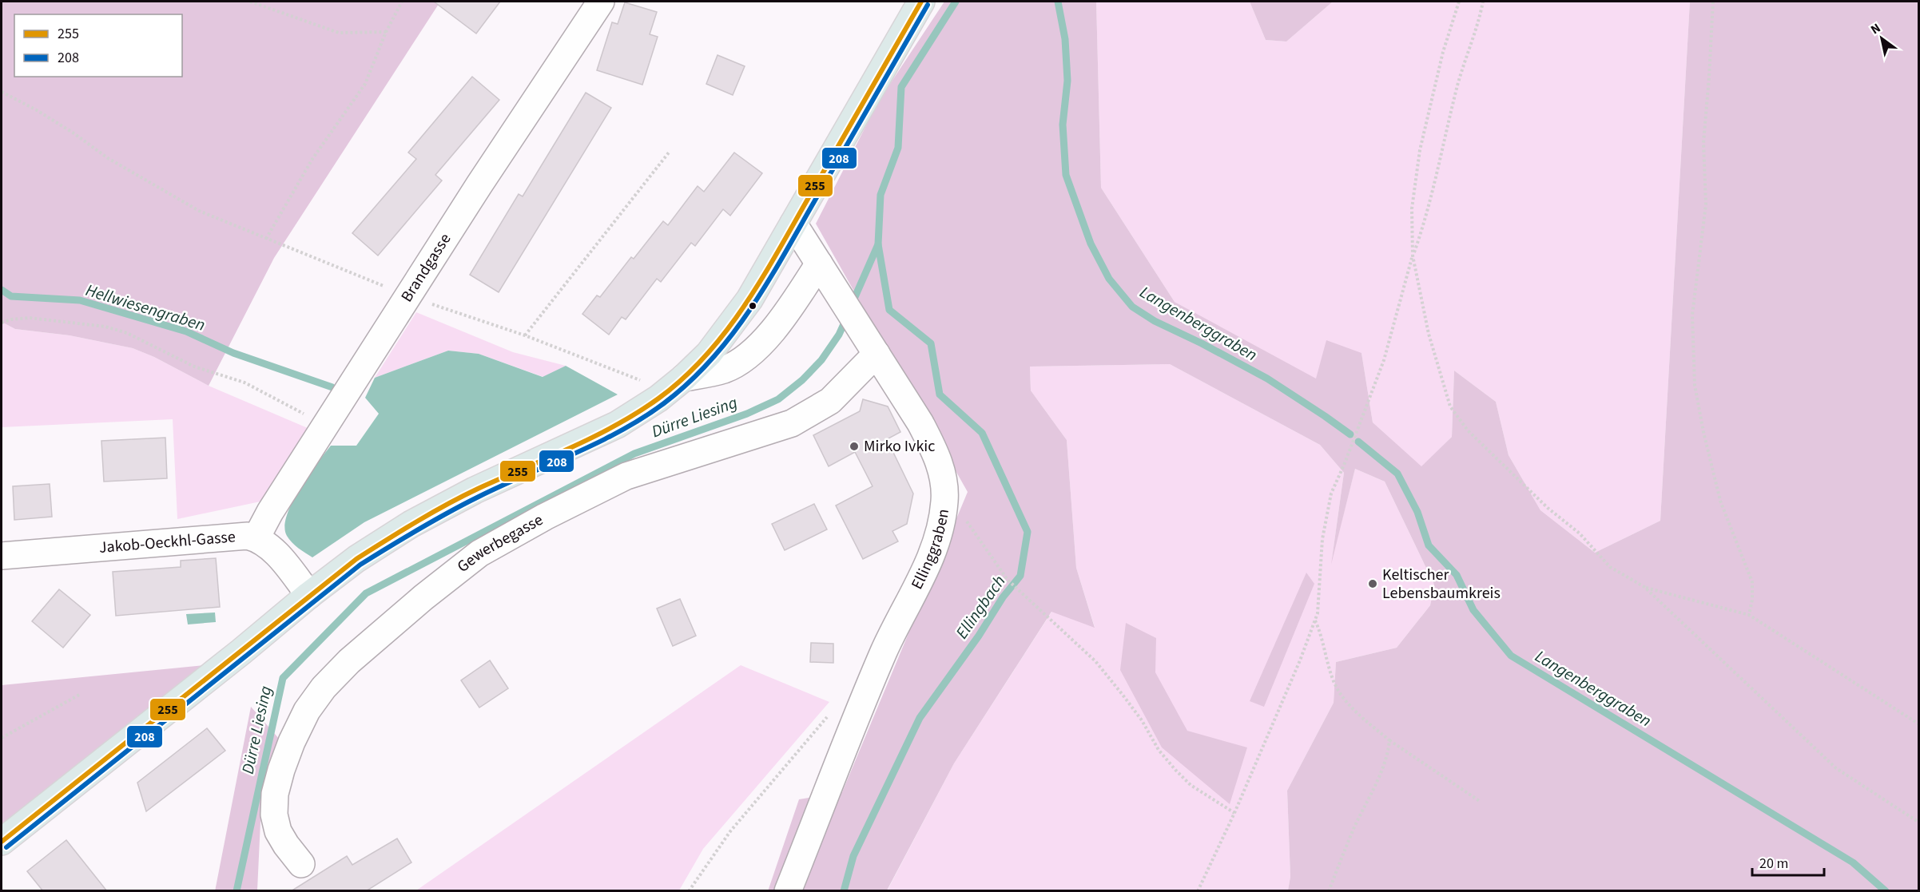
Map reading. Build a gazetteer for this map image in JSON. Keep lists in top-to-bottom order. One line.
{"streets":{"street":["Brandgasse","Jakob-Oeckhl-Gasse","Gewerbegasse","Ellinggraben"]},"crossings":[["Brandgasse","Jakob-Oeckhl-Gasse"],["Gewerbegasse","Ellinggraben"]],"water":["Hellwiesengraben","Langenberggraben","Dürre Liesing","Ellingbach"],"places":["Mirko Ivkic","Keltischer Lebensbaumkreis"],"lines":["transit line 255","transit line 208"],"legend":["255","208"],"scale_bar":"20 m","north":"top left"}
